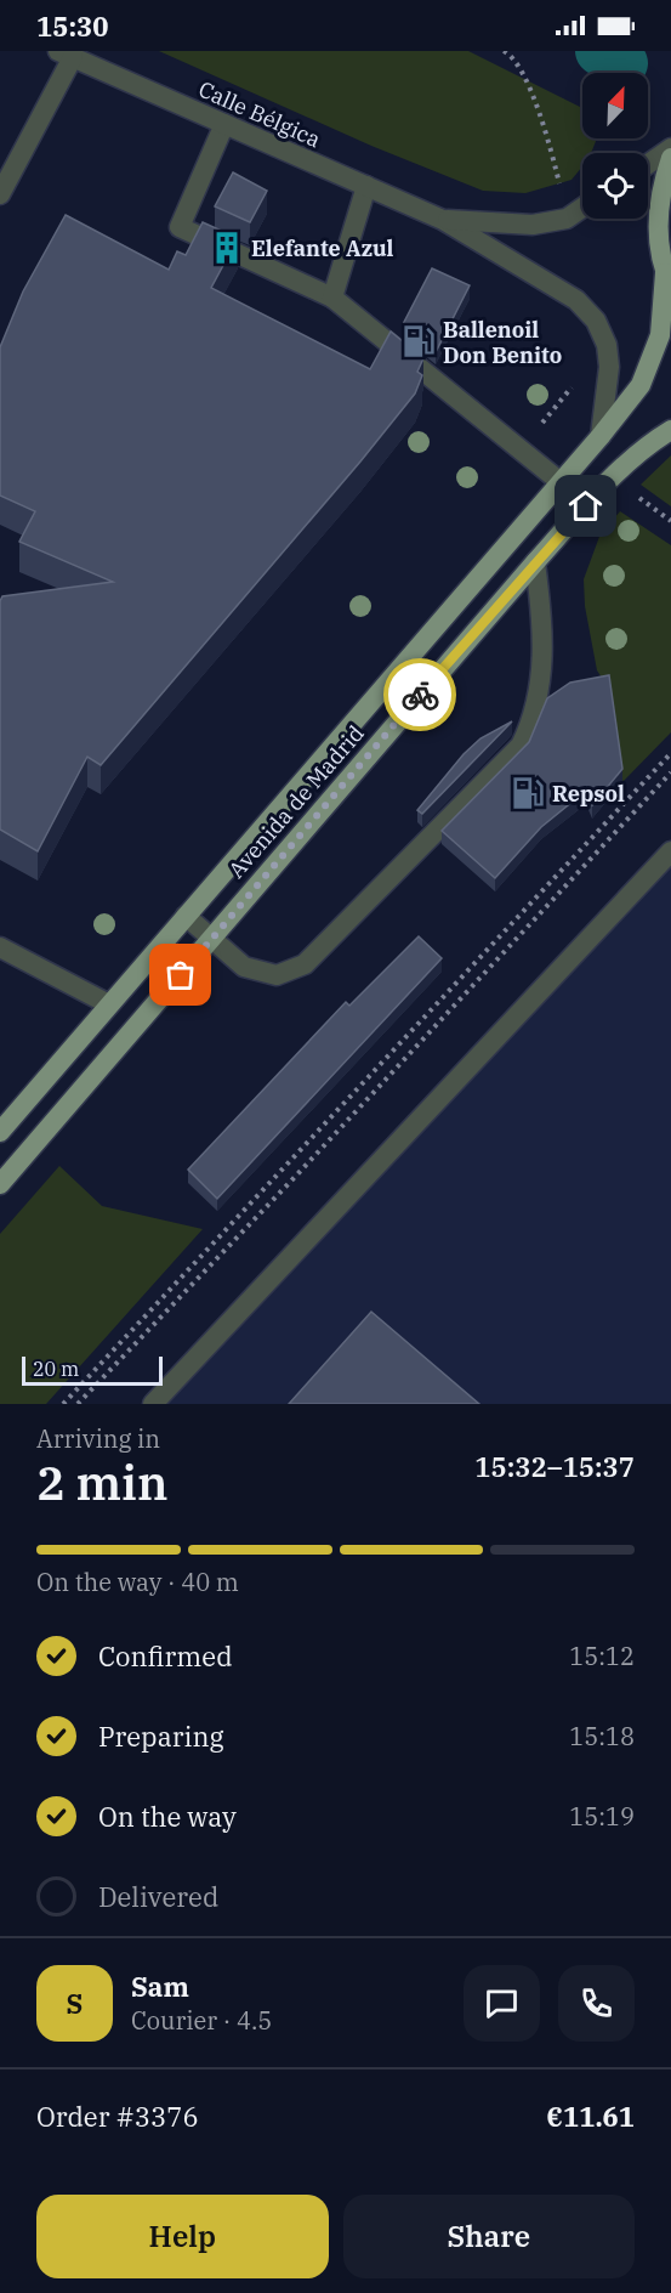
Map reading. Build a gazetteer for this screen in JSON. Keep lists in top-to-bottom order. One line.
{"streets":{"main road":["Avenida de Madrid"],"street":["Calle Bélgica"]},"places":{"building":["Elefante Azul"],"fuel station":["Ballenoil Don Benito","Repsol"]},"scale_bar":"20 m","north":"top right","page":{"status":"15:30","scale":"20 m","heading":["2 min","Arriving in","15:32–15:37"],"panel":["Sam","Courier · 4.5","Order #3376","€11.61"],"bar":"On the way · 40 m","list":[["Confirmed","15:12"],["Preparing","15:18"],["On the way","15:19"],"Delivered"],"round":"S","buttons":["Help","Share"]}}
